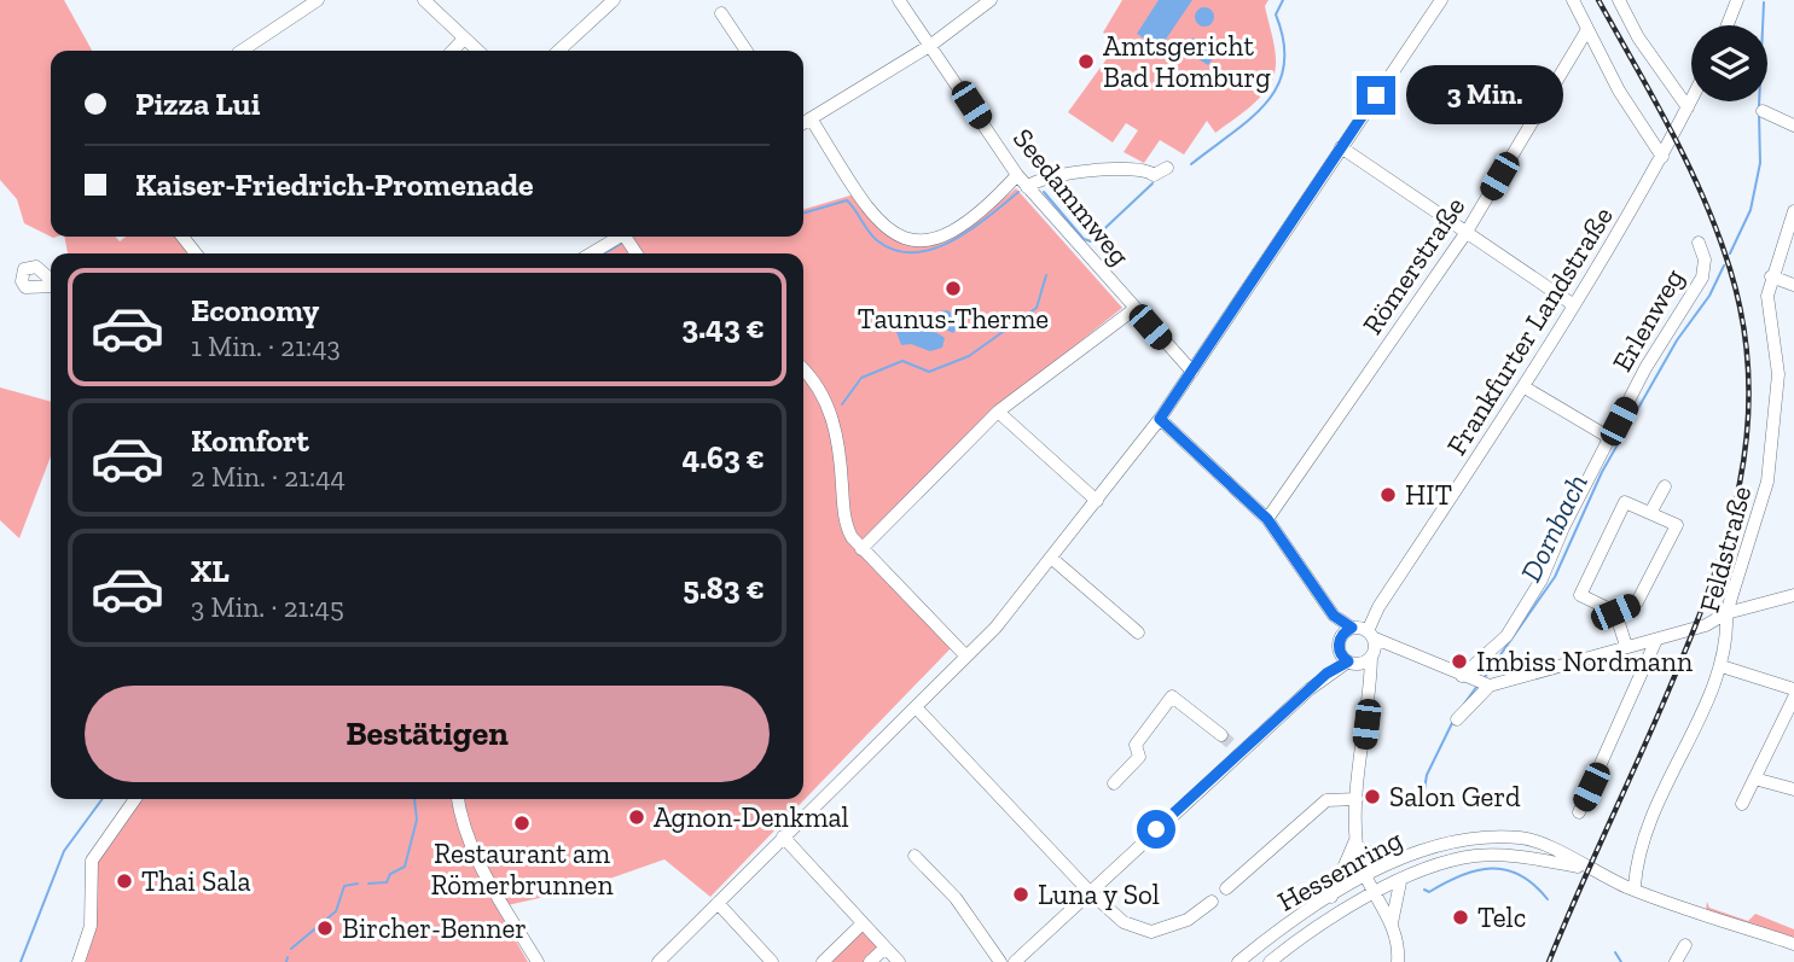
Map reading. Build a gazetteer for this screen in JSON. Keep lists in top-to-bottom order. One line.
{"streets":{"street":["Seedammweg","Römerstraße","Erlenweg","Frankfurter Landstraße","Feldstraße","Hessenring"]},"water":["Dornbach"],"places":["Amtsgericht Bad Homburg","Taunus-Therme","HIT","Imbiss Nordmann","Salon Gerd","Agnon-Denkmal","Restaurant am Römerbrunnen","Thai Sala","Luna y Sol","Telc","Bircher-Benner"],"page":{"banner":["Pizza Lui","Kaiser-Friedrich-Promenade"],"bubble":"3 Min.","list":[{"name":"Economy","note":"1 Min. · 21:43","value":"3.43 €"},{"name":"Komfort","note":"2 Min. · 21:44","value":"4.63 €"},{"name":"XL","note":"3 Min. · 21:45","value":"5.83 €"}],"buttons":"Bestätigen"}}
